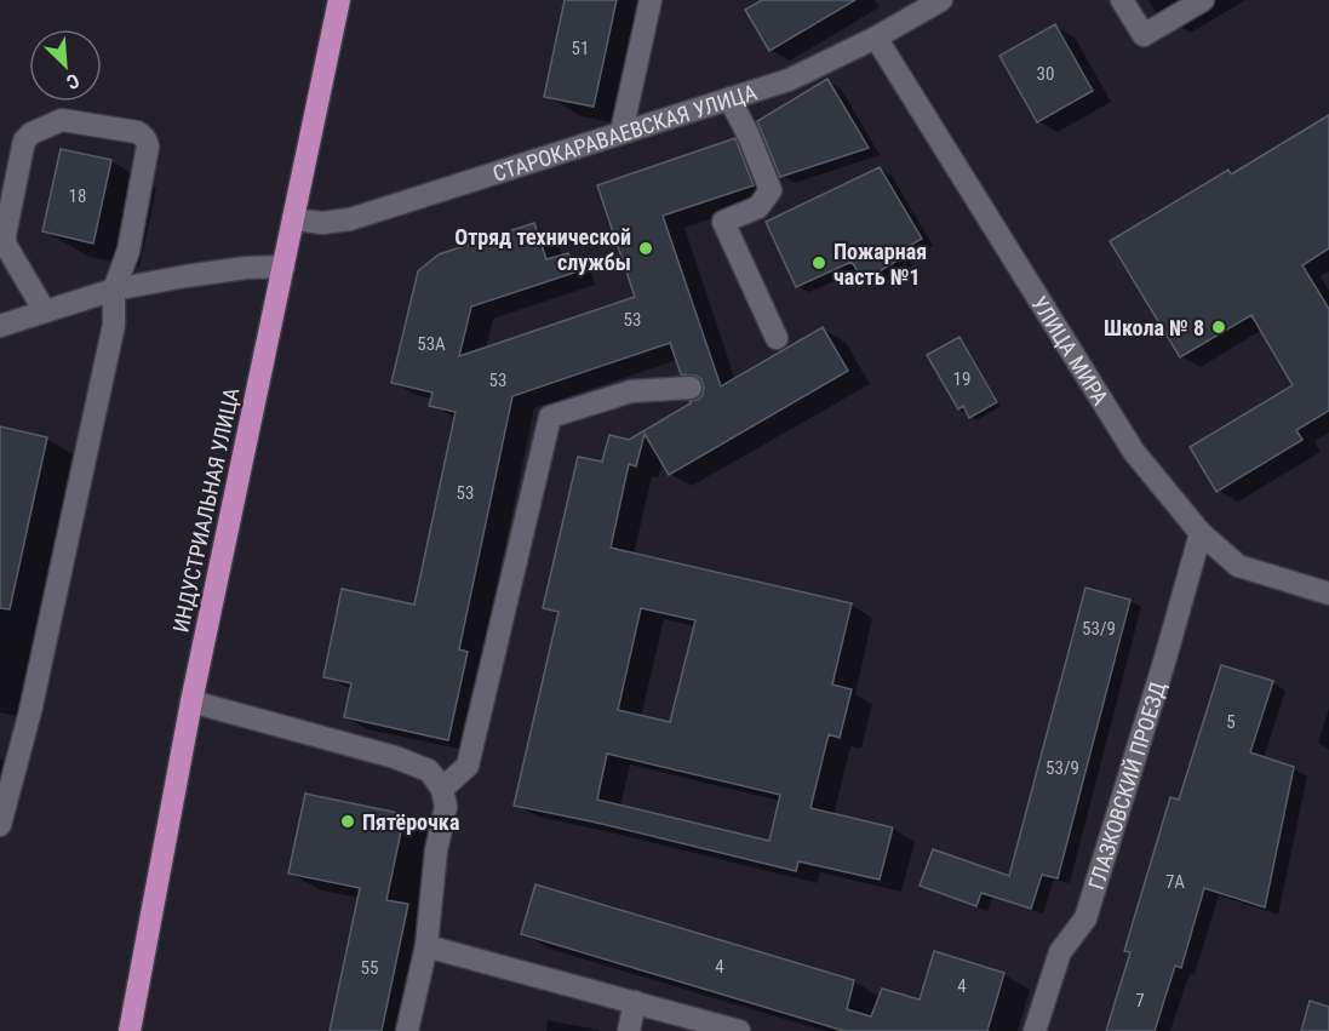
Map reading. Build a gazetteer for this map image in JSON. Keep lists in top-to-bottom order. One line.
{"streets":{"highway":["ИНДУСТРИАЛЬНАЯ УЛИЦА"],"street":["СТАРОКАРАВАЕВСКАЯ УЛИЦА","УЛИЦА МИРА","ГЛАЗКОВСКИЙ ПРОЕЗД"]},"crossings":[["СТАРОКАРАВАЕВСКАЯ УЛИЦА","УЛИЦА МИРА"],["СТАРОКАРАВАЕВСКАЯ УЛИЦА","ИНДУСТРИАЛЬНАЯ УЛИЦА"],["УЛИЦА МИРА","ГЛАЗКОВСКИЙ ПРОЕЗД"]],"places":["Отряд технической службы","Пожарная часть №1","Школа № 8","Пятёрочка"],"house_numbers":["51","30","18","53","53А","19","53","53","53/9","5","53/9","7А","4","55","4","7"],"north":"bottom right"}
